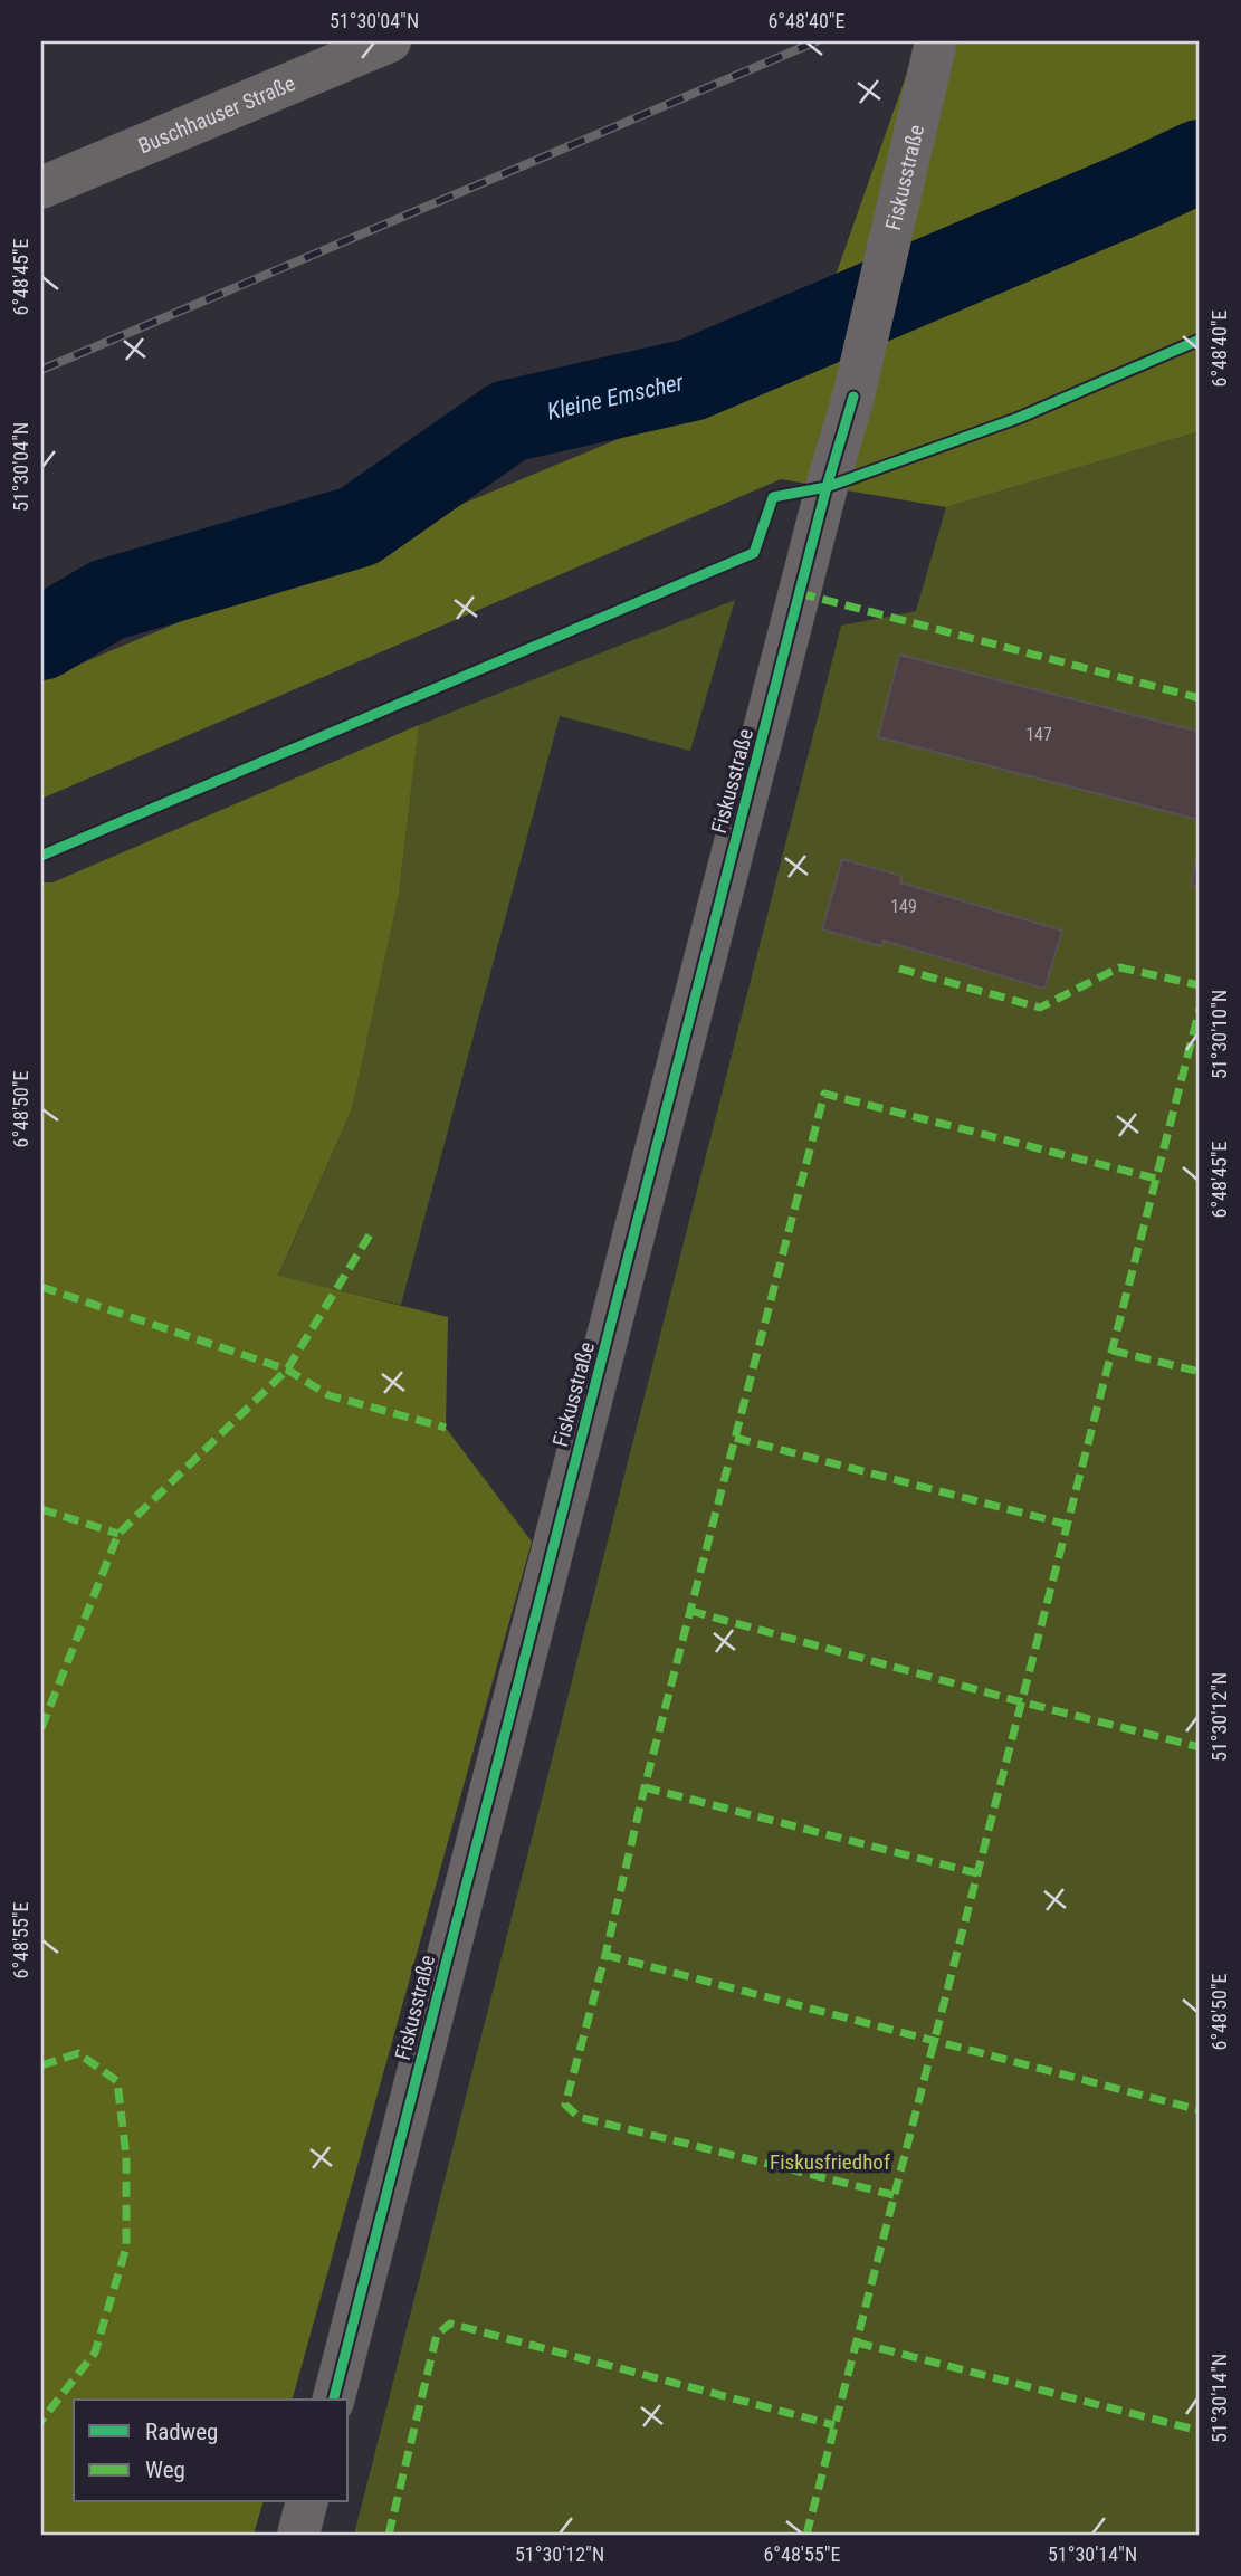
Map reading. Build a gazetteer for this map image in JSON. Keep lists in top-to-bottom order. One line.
{"streets":{"street":["Buschhauser Straße","Fiskusstraße"]},"water":["Kleine Emscher"],"parks":["Fiskusfriedhof"],"house_numbers":["147","149"],"legend":["Radweg","Weg"],"coordinates":["51°30'04\"N","6°48'40\"E","6°48'45\"E","51°30'10\"N","6°48'50\"E","51°30'12\"N","6°48'55\"E","51°30'14\"N"]}
